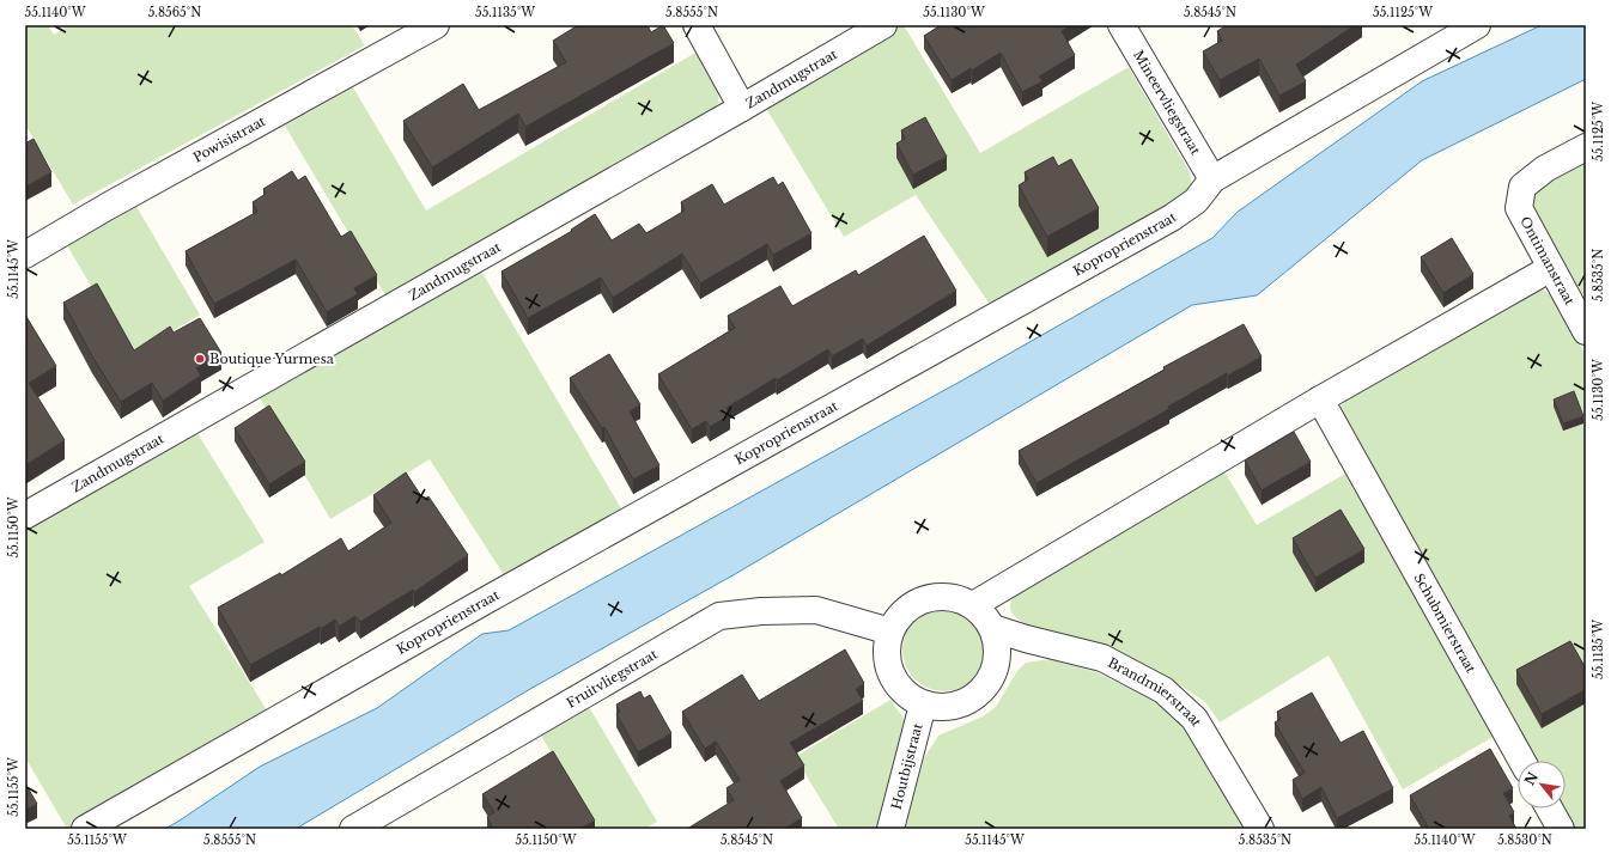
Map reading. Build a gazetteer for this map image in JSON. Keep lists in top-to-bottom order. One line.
{"streets":{"street":["Zandmugstraat","Mineervliegstraat","Powisistraat","Koproprienstraat","Ontimanstraat","Schubmierstraat","Fruitvliegstraat","Brandmierstraat","Houtbijstraat"]},"crossings":[["Mineervliegstraat","Koproprienstraat"],["Fruitvliegstraat","Brandmierstraat"],["Fruitvliegstraat","Houtbijstraat"],["Brandmierstraat","Houtbijstraat"]],"places":["Boutique Yurmesa"],"north":"top left","coordinates":["55.1140°W","5.8565°N","55.1135°W","5.8555°N","55.1130°W","5.8545°N","55.1125°W","55.1145°W","5.8535°N","55.1150°W","55.1155°W","5.8530°N"]}
